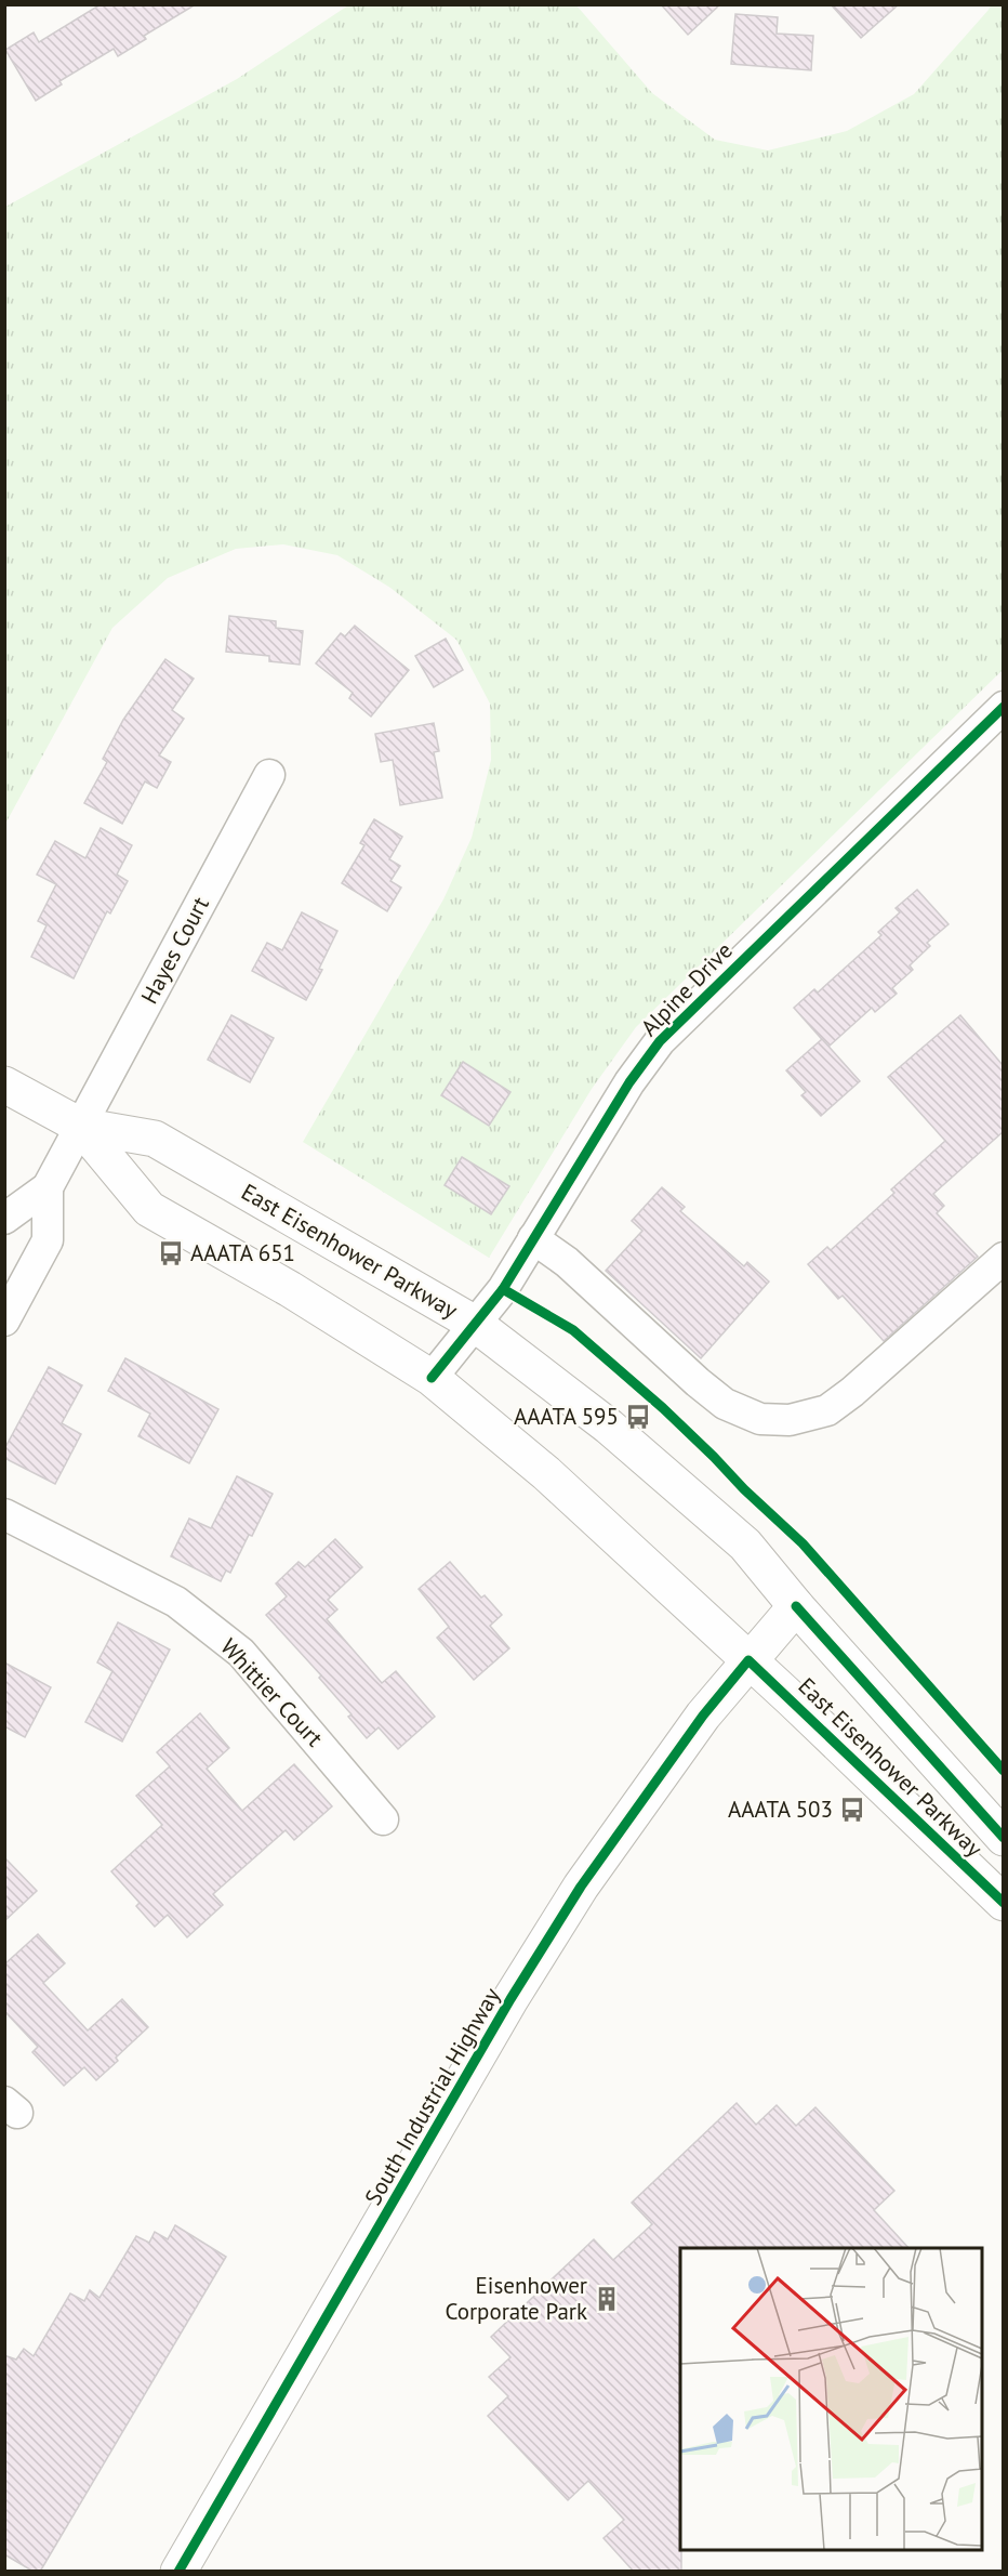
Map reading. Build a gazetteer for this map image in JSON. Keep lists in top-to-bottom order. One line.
{"streets":{"main road":["East Eisenhower Parkway","South Industrial Highway"],"street":["Hayes Court","Alpine Drive","Whittier Court"]},"crossings":[["Hayes Court","East Eisenhower Parkway"],["Alpine Drive","East Eisenhower Parkway"],["East Eisenhower Parkway","South Industrial Highway"]],"places":{"bus stop":["AAATA 651","AAATA 595","AAATA 503"],"building":["Eisenhower Corporate Park"]}}
